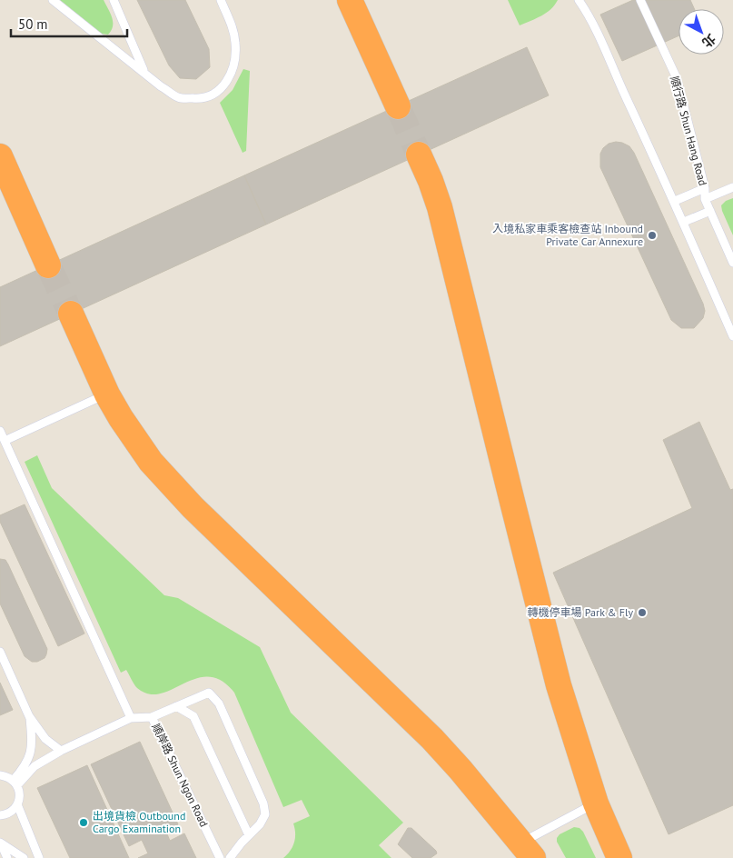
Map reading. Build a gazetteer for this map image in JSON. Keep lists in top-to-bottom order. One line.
{"streets":{"lane":["順行路 Shun Hang Road","順岸路 Shun Ngon Road"]},"places":["入境私家車乘客檢查站 Inbound Private Car Annexure","轉機停車場 Park & Fly","出境貨檢 Outbound Cargo Examination"],"scale_bar":"50 m","north":"bottom right"}
